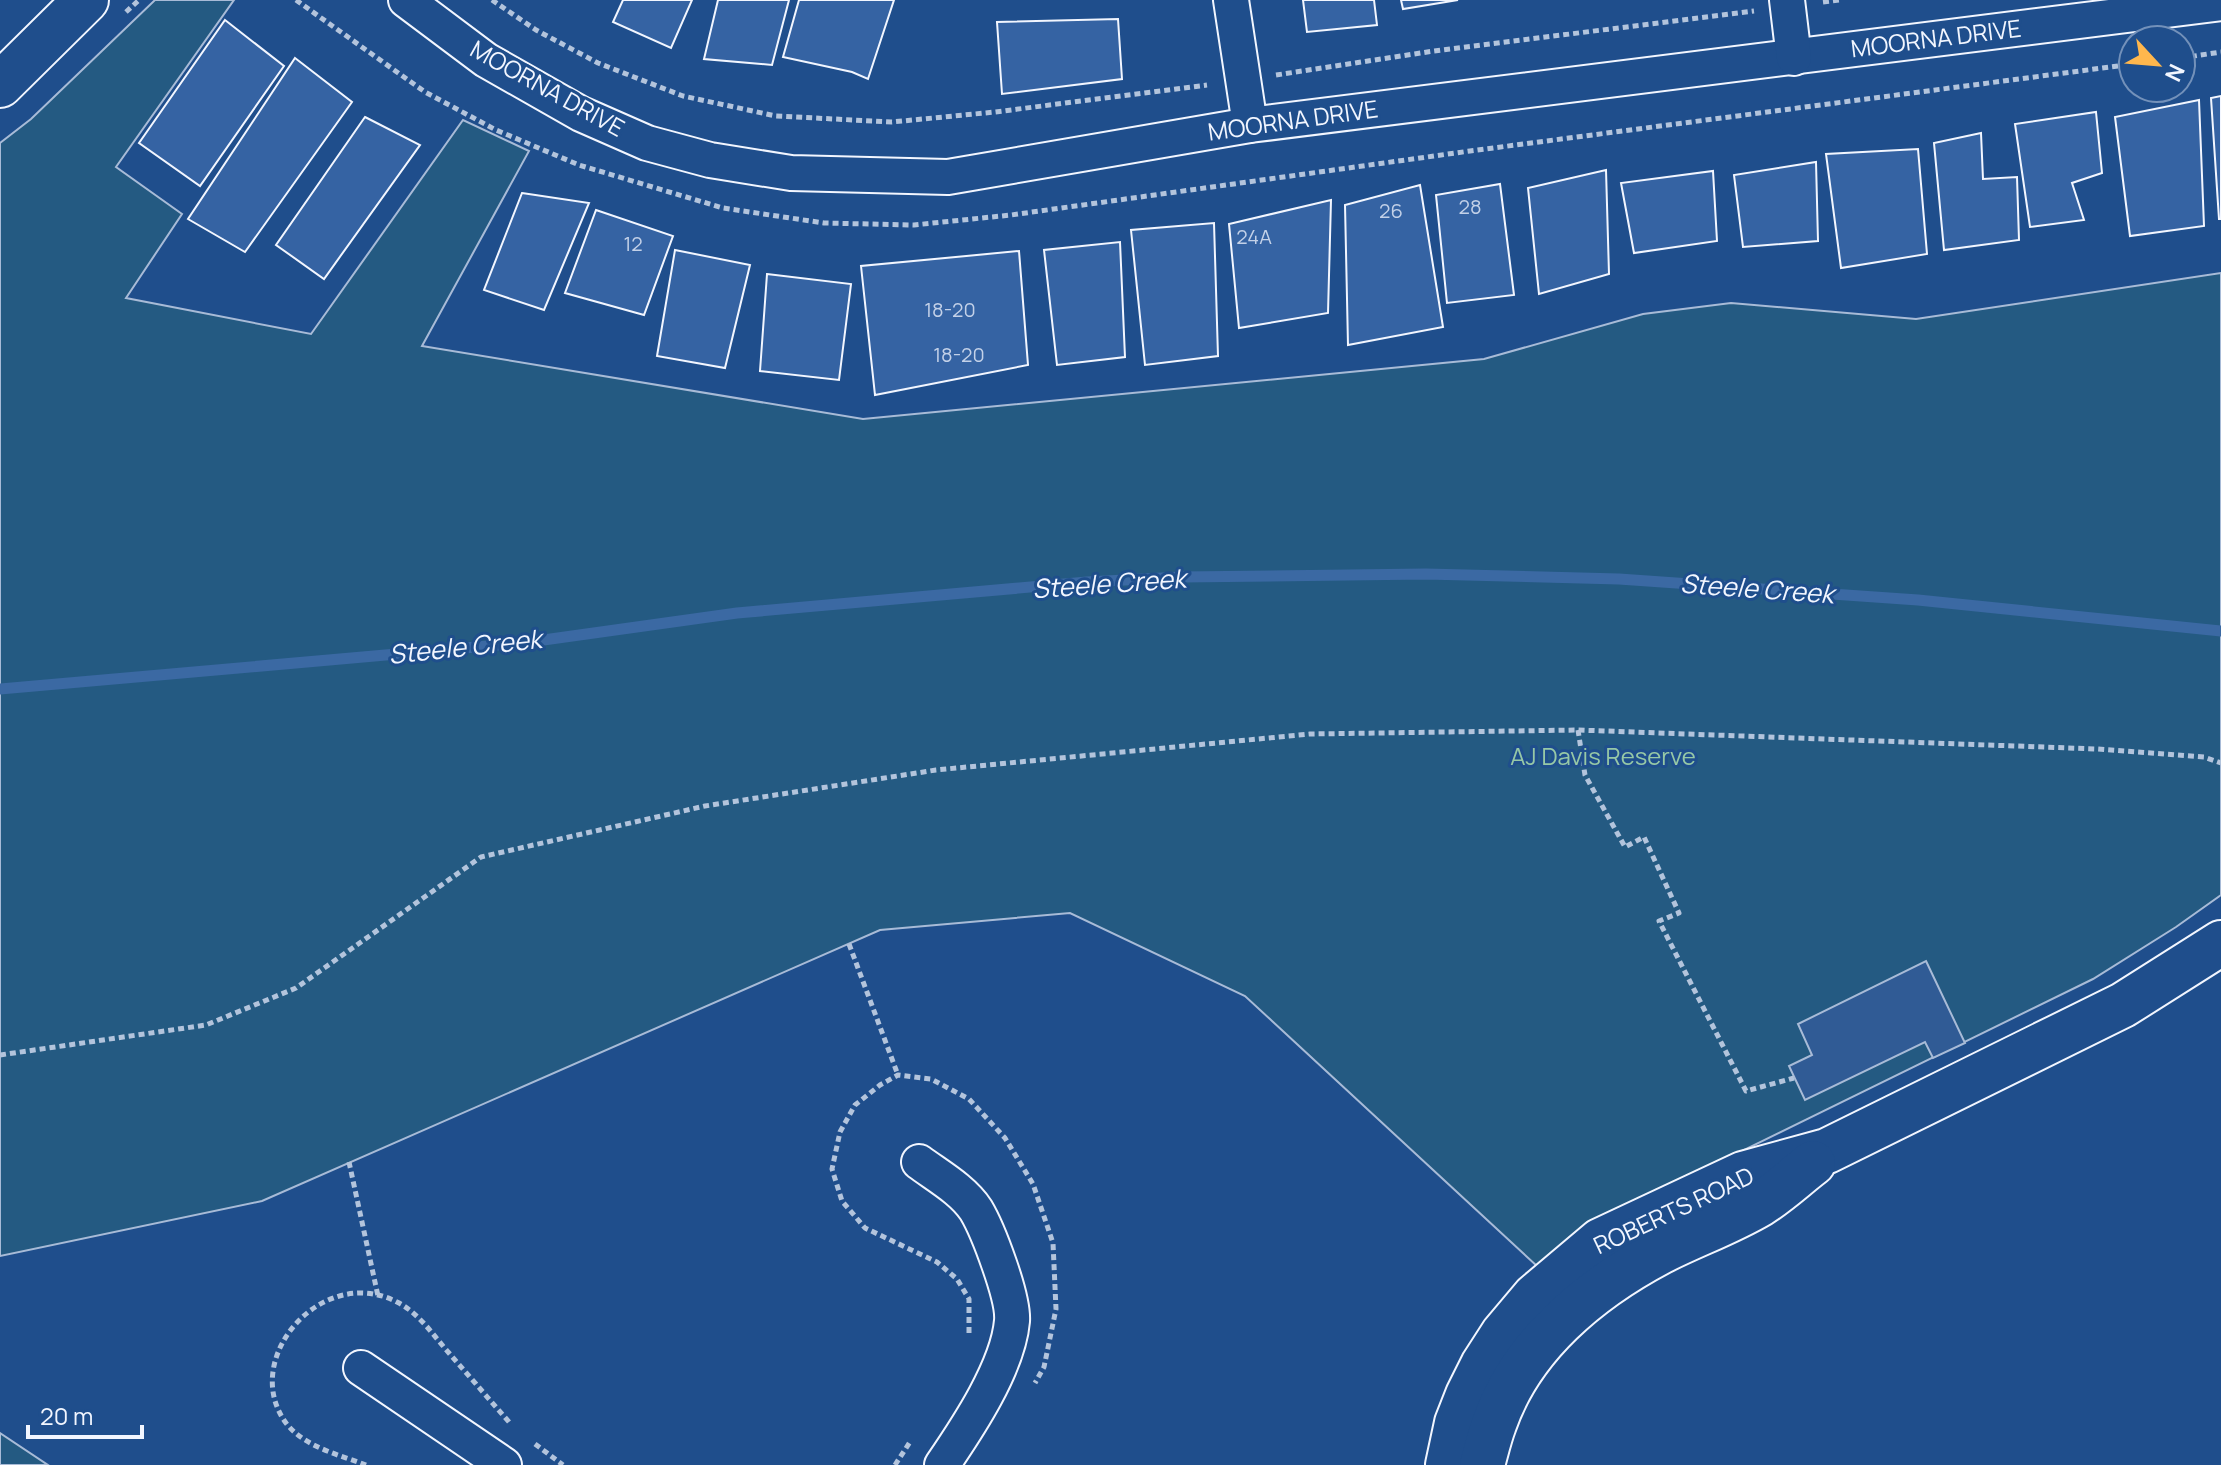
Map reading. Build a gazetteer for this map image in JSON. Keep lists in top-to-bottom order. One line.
{"streets":{"street":["MOORNA DRIVE","ROBERTS ROAD"]},"water":["Steele Creek"],"parks":["AJ Davis Reserve"],"house_numbers":["28","26","24A","12","18-20","18-20"],"scale_bar":"20 m","north":"bottom right"}
